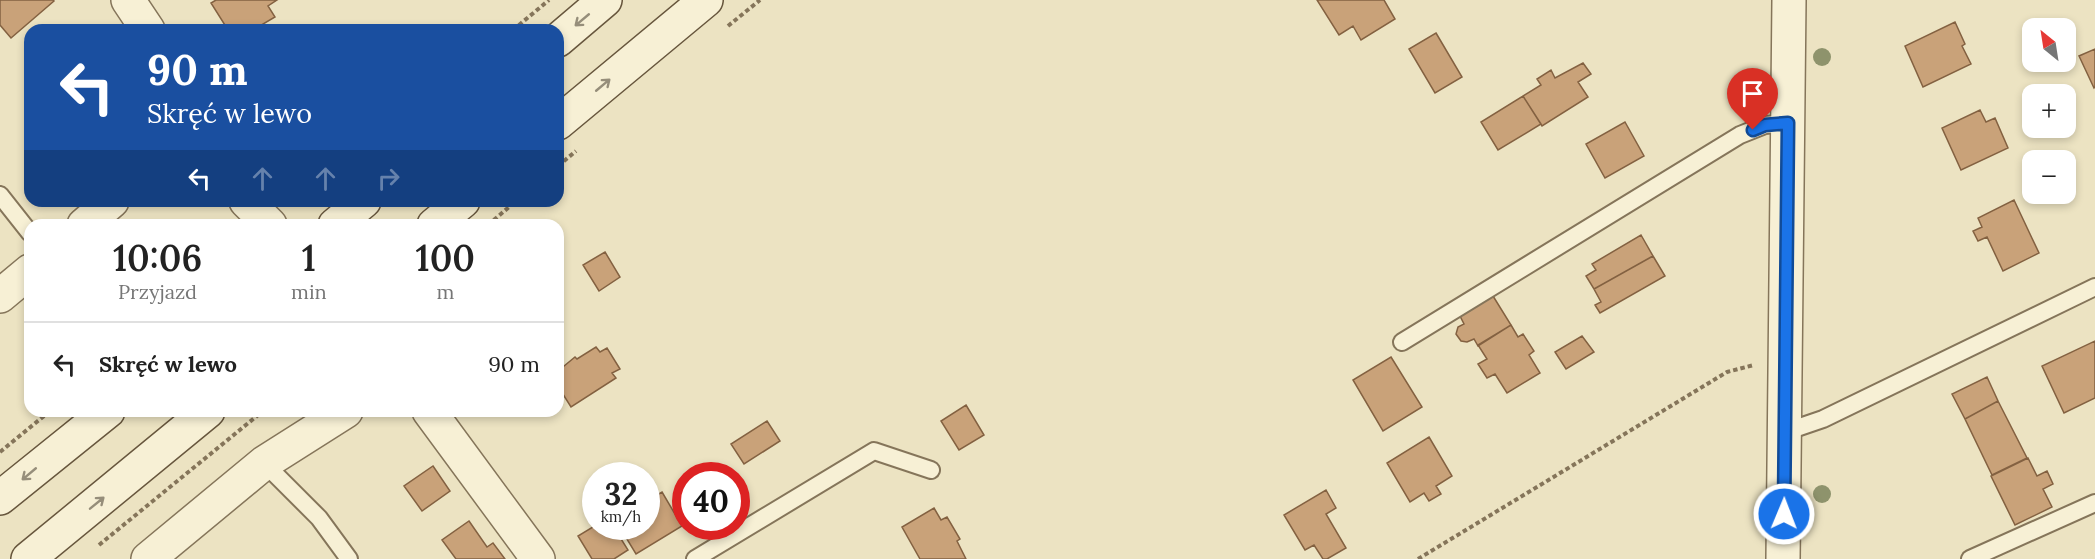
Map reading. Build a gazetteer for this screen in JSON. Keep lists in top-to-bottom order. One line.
{"north":"top left","page":{"map_buttons":["+","−"],"turn":["90 m","Skręć w lewo"],"eta":["10:06","Przyjazd","1","min","100","m"],"list":[{"name":"Skręć w lewo","value":"90 m"}],"speed":"32 km/h","limit":"40"}}
